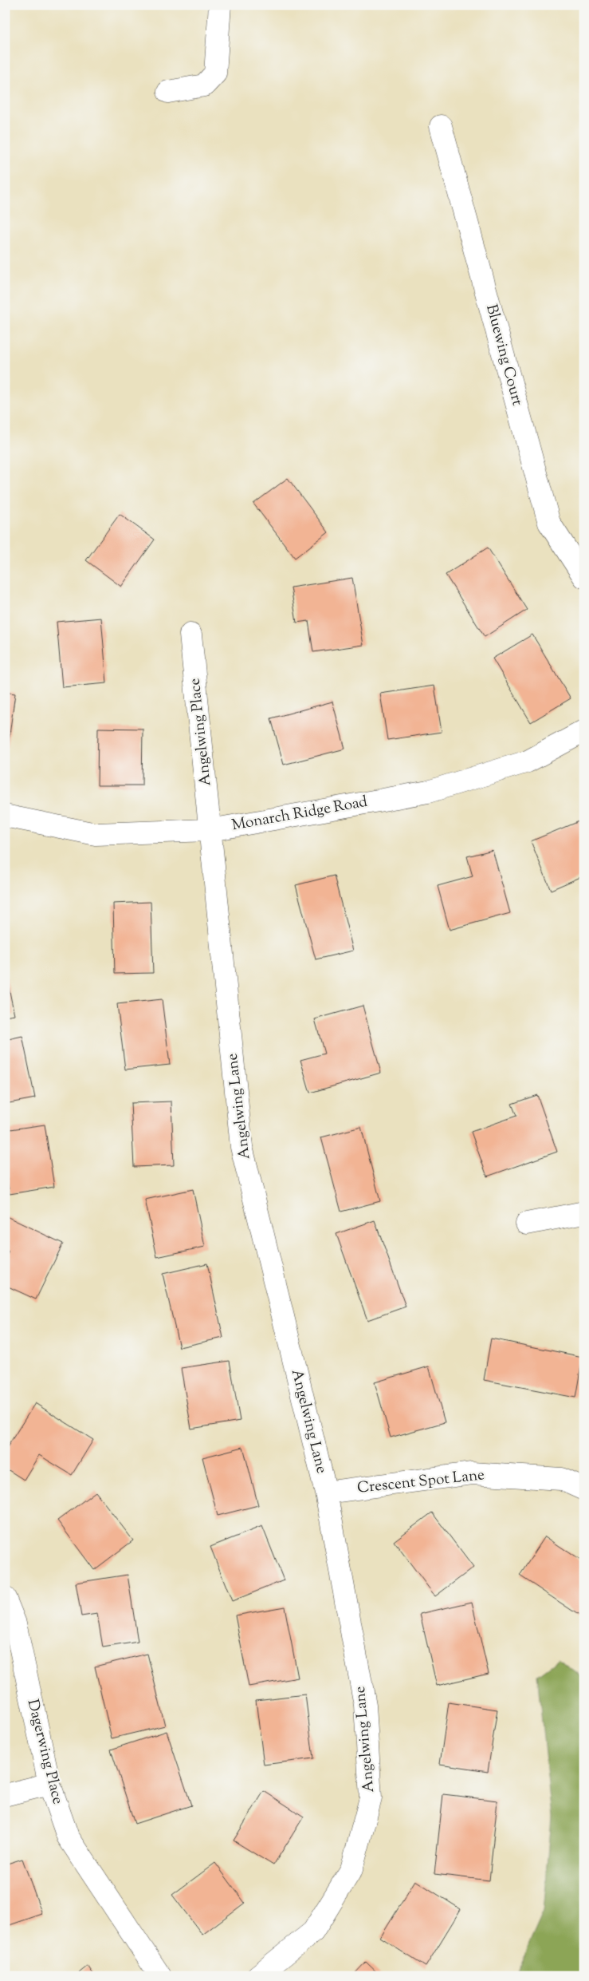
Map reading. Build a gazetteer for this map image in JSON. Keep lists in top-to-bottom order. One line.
{"streets":{"street":["Bluewing Court","Angelwing Place","Monarch Ridge Road","Angelwing Lane","Crescent Spot Lane","Dagerwing Place"]},"crossings":[["Angelwing Place","Monarch Ridge Road"],["Angelwing Place","Angelwing Lane"],["Monarch Ridge Road","Angelwing Lane"],["Angelwing Lane","Crescent Spot Lane"]]}
